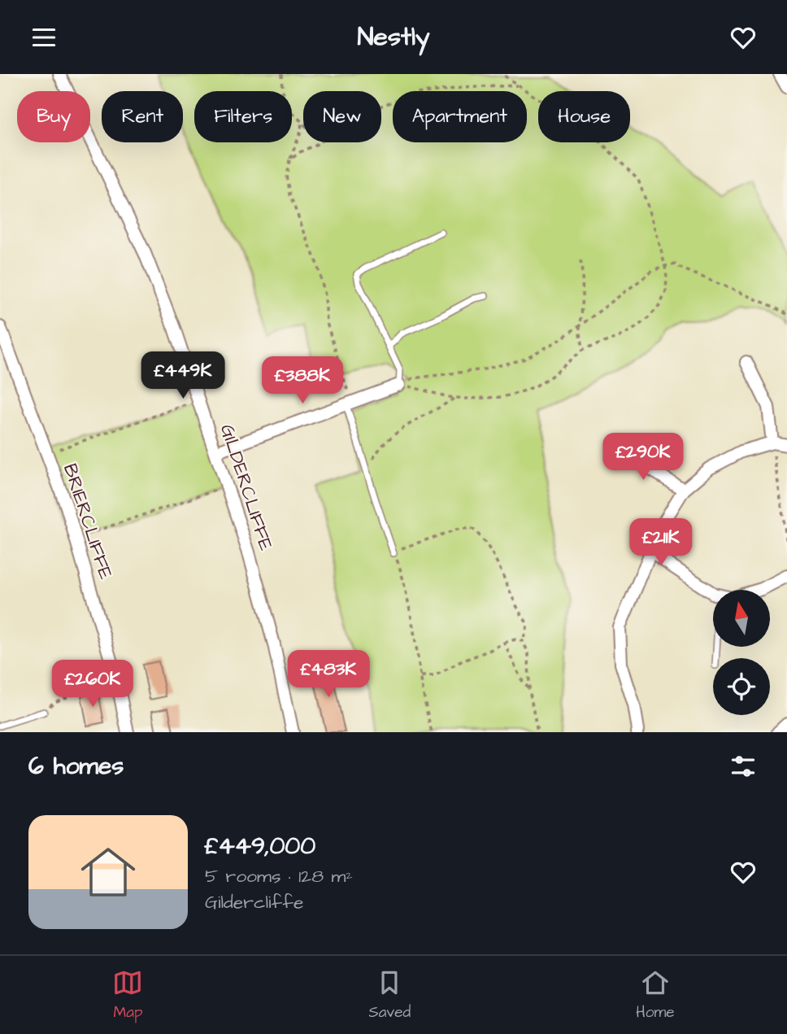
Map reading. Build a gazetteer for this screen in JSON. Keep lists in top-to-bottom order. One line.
{"streets":{"street":["GILDERCLIFFE","BRIERCLIFFE"]},"north":"top","page":{"header":"Nestly","chip":["Buy","Rent","Filters","New","Apartment","House"],"price":["£449K","£388K","£290K","£211K","£483K","£260K"],"heading":"6 homes","list":[{"name":"£449,000","note":"5 rooms · 128 m² · Gildercliffe"}],"tabs":["Map","Saved","Home"]}}
